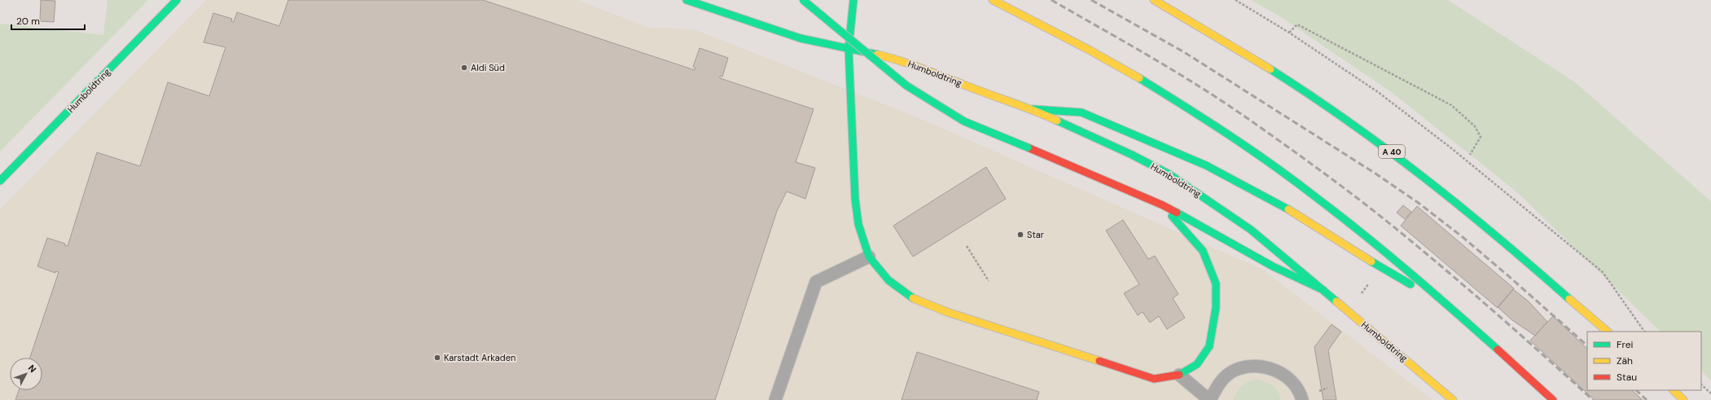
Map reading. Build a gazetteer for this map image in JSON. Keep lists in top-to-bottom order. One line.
{"streets":{"main road":["Humboldtring","A 40"]},"places":["Aldi Süd","Star","Karstadt Arkaden"],"legend":["Frei","Zäh","Stau"],"scale_bar":"20 m","north":"top right"}
